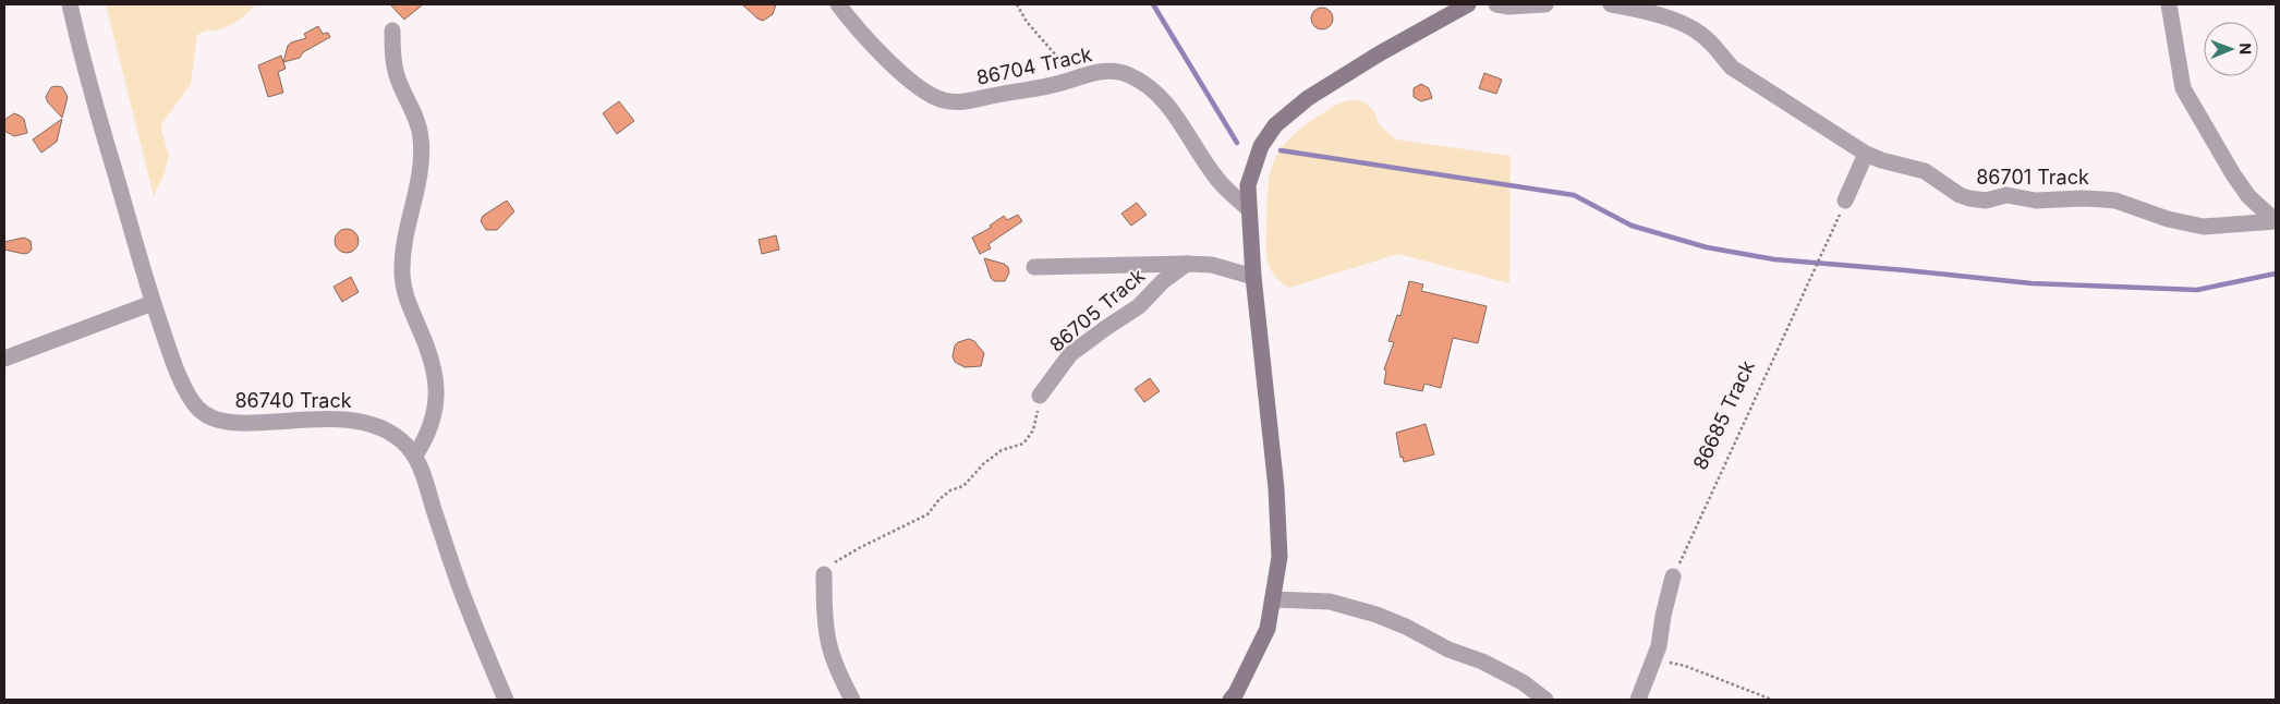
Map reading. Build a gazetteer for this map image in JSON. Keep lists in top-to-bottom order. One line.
{"streets":{"street":["86704 Track","86701 Track","86705 Track","86740 Track"],"path":["86685 Track"]},"north":"right"}
